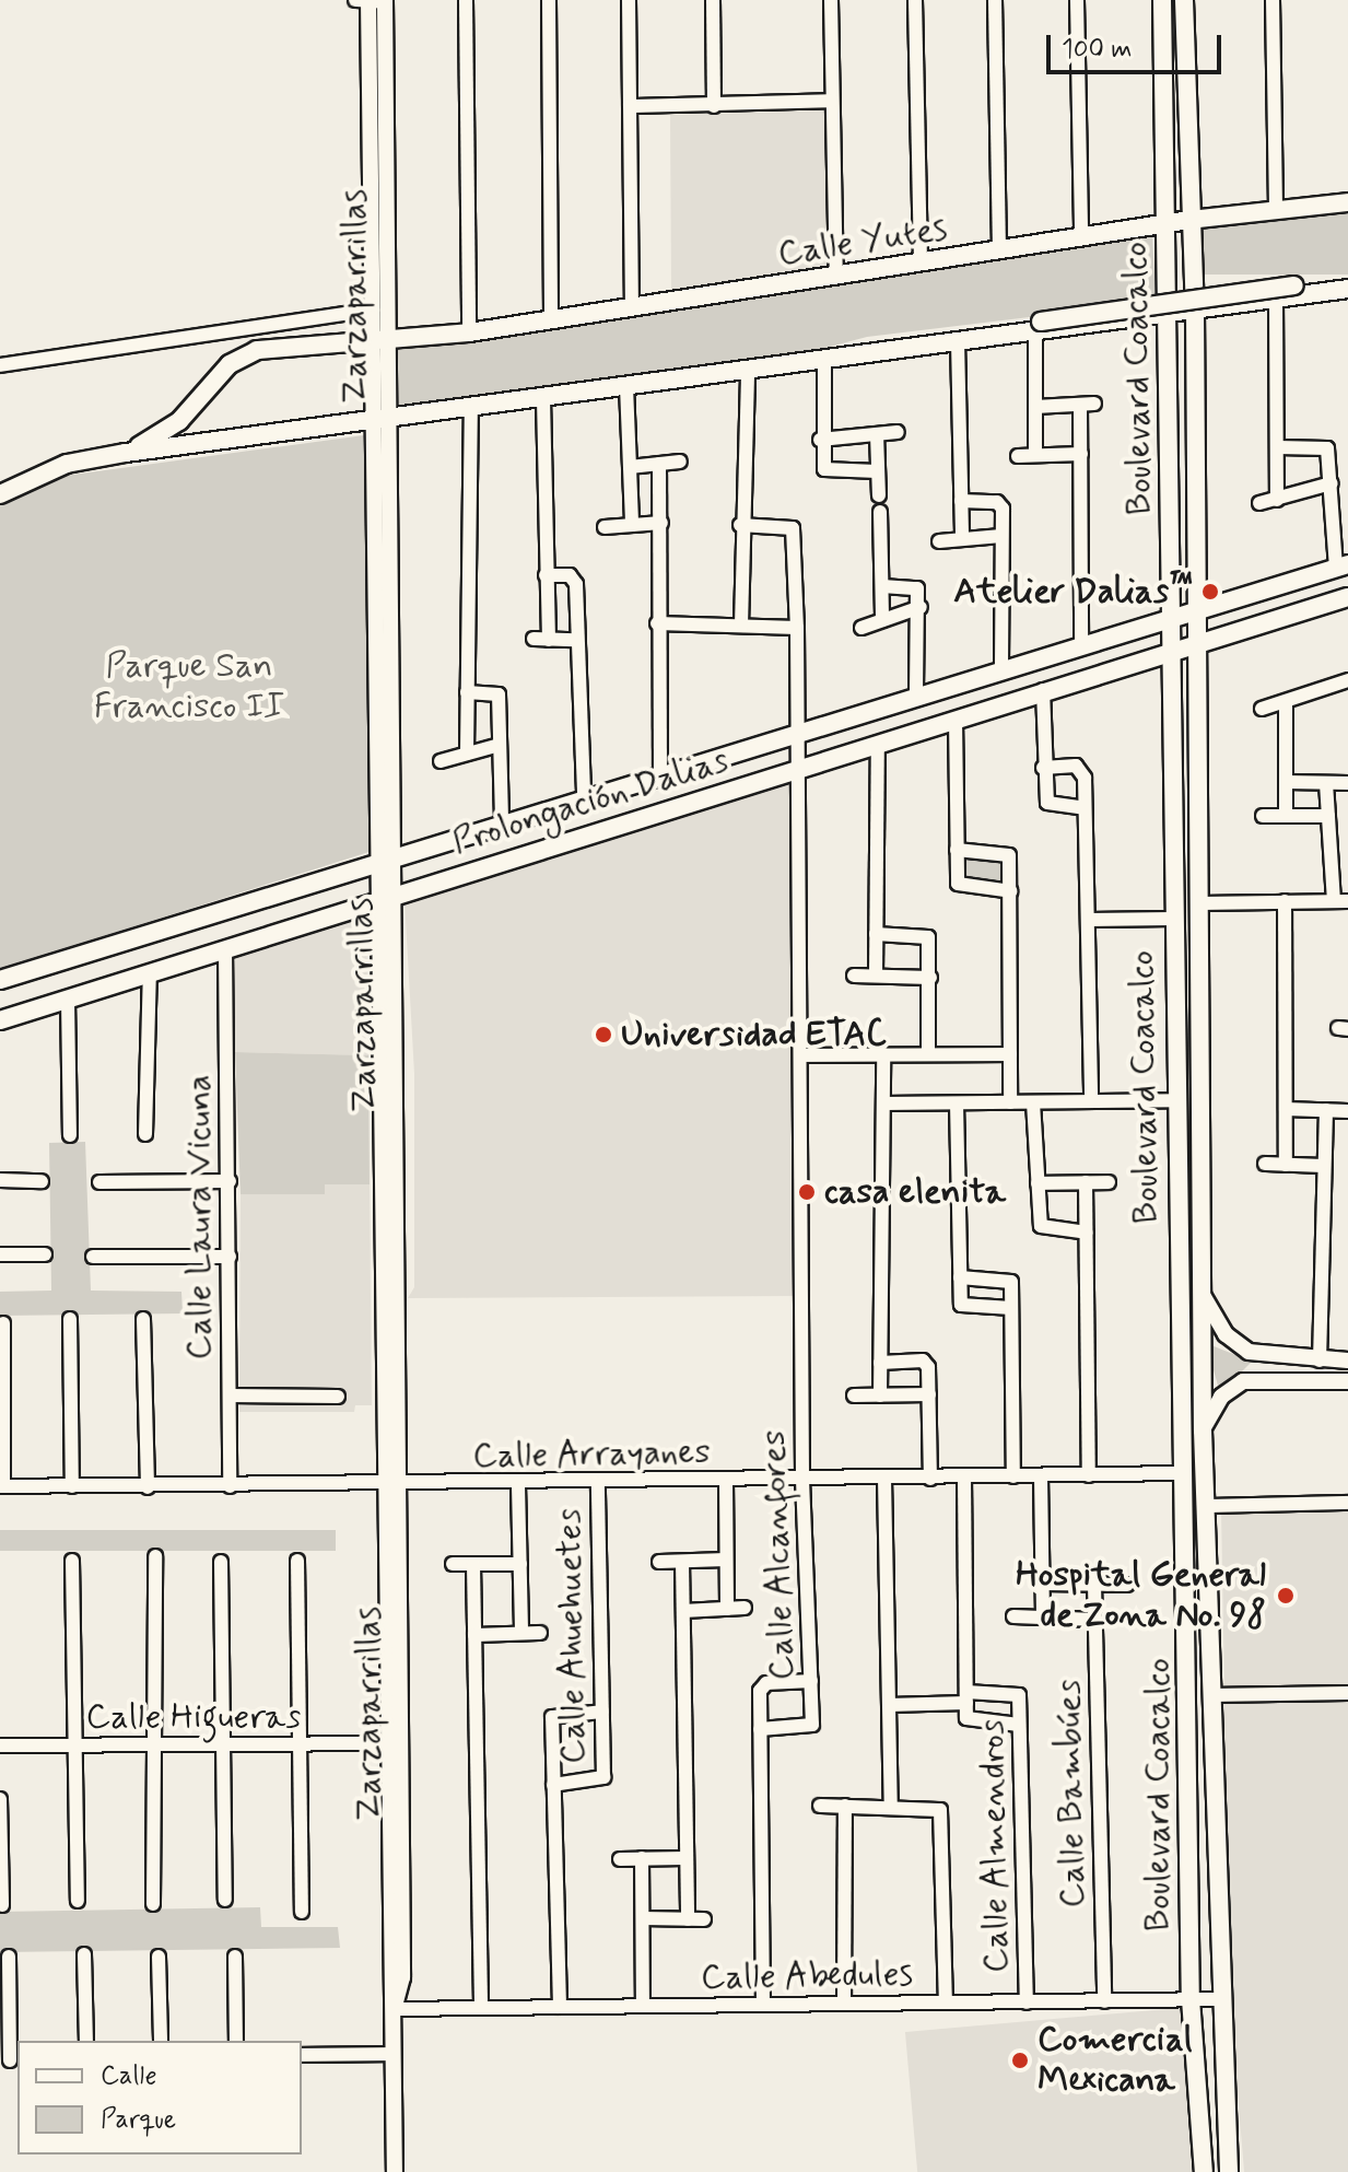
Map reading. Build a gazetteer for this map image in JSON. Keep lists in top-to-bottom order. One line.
{"streets":{"main road":["Calle Yutes","Boulevard Coacalco","Prolongación Dalias"],"street":["Zarzaparrillas","Calle Laura Vicuna","Calle Arrayanes","Calle Alcanfores","Calle Ahuehuetes","Calle Higueras","Calle Bambúes","Calle Almendros","Calle Abedules"]},"crossings":[["Calle Yutes","Zarzaparrillas"],["Calle Yutes","Boulevard Coacalco"],["Zarzaparrillas","Prolongación Dalias"],["Zarzaparrillas","Calle Arrayanes"],["Zarzaparrillas","Calle Higueras"],["Zarzaparrillas","Calle Abedules"],["Boulevard Coacalco","Prolongación Dalias"],["Boulevard Coacalco","Calle Arrayanes"],["Boulevard Coacalco","Calle Abedules"],["Prolongación Dalias","Calle Laura Vicuna"],["Prolongación Dalias","Calle Alcanfores"],["Calle Laura Vicuna","Calle Arrayanes"],["Calle Arrayanes","Calle Alcanfores"],["Calle Arrayanes","Calle Ahuehuetes"],["Calle Arrayanes","Calle Almendros"],["Calle Alcanfores","Calle Abedules"],["Calle Ahuehuetes","Calle Abedules"],["Calle Bambúes","Calle Abedules"],["Calle Almendros","Calle Abedules"]],"parks":["Parque San Francisco II"],"places":["Atelier Dalias™","Universidad ETAC","casa elenita","Hospital General de Zona No. 98","Comercial Mexicana"],"legend":["Calle","Parque"],"scale_bar":"100 m"}
